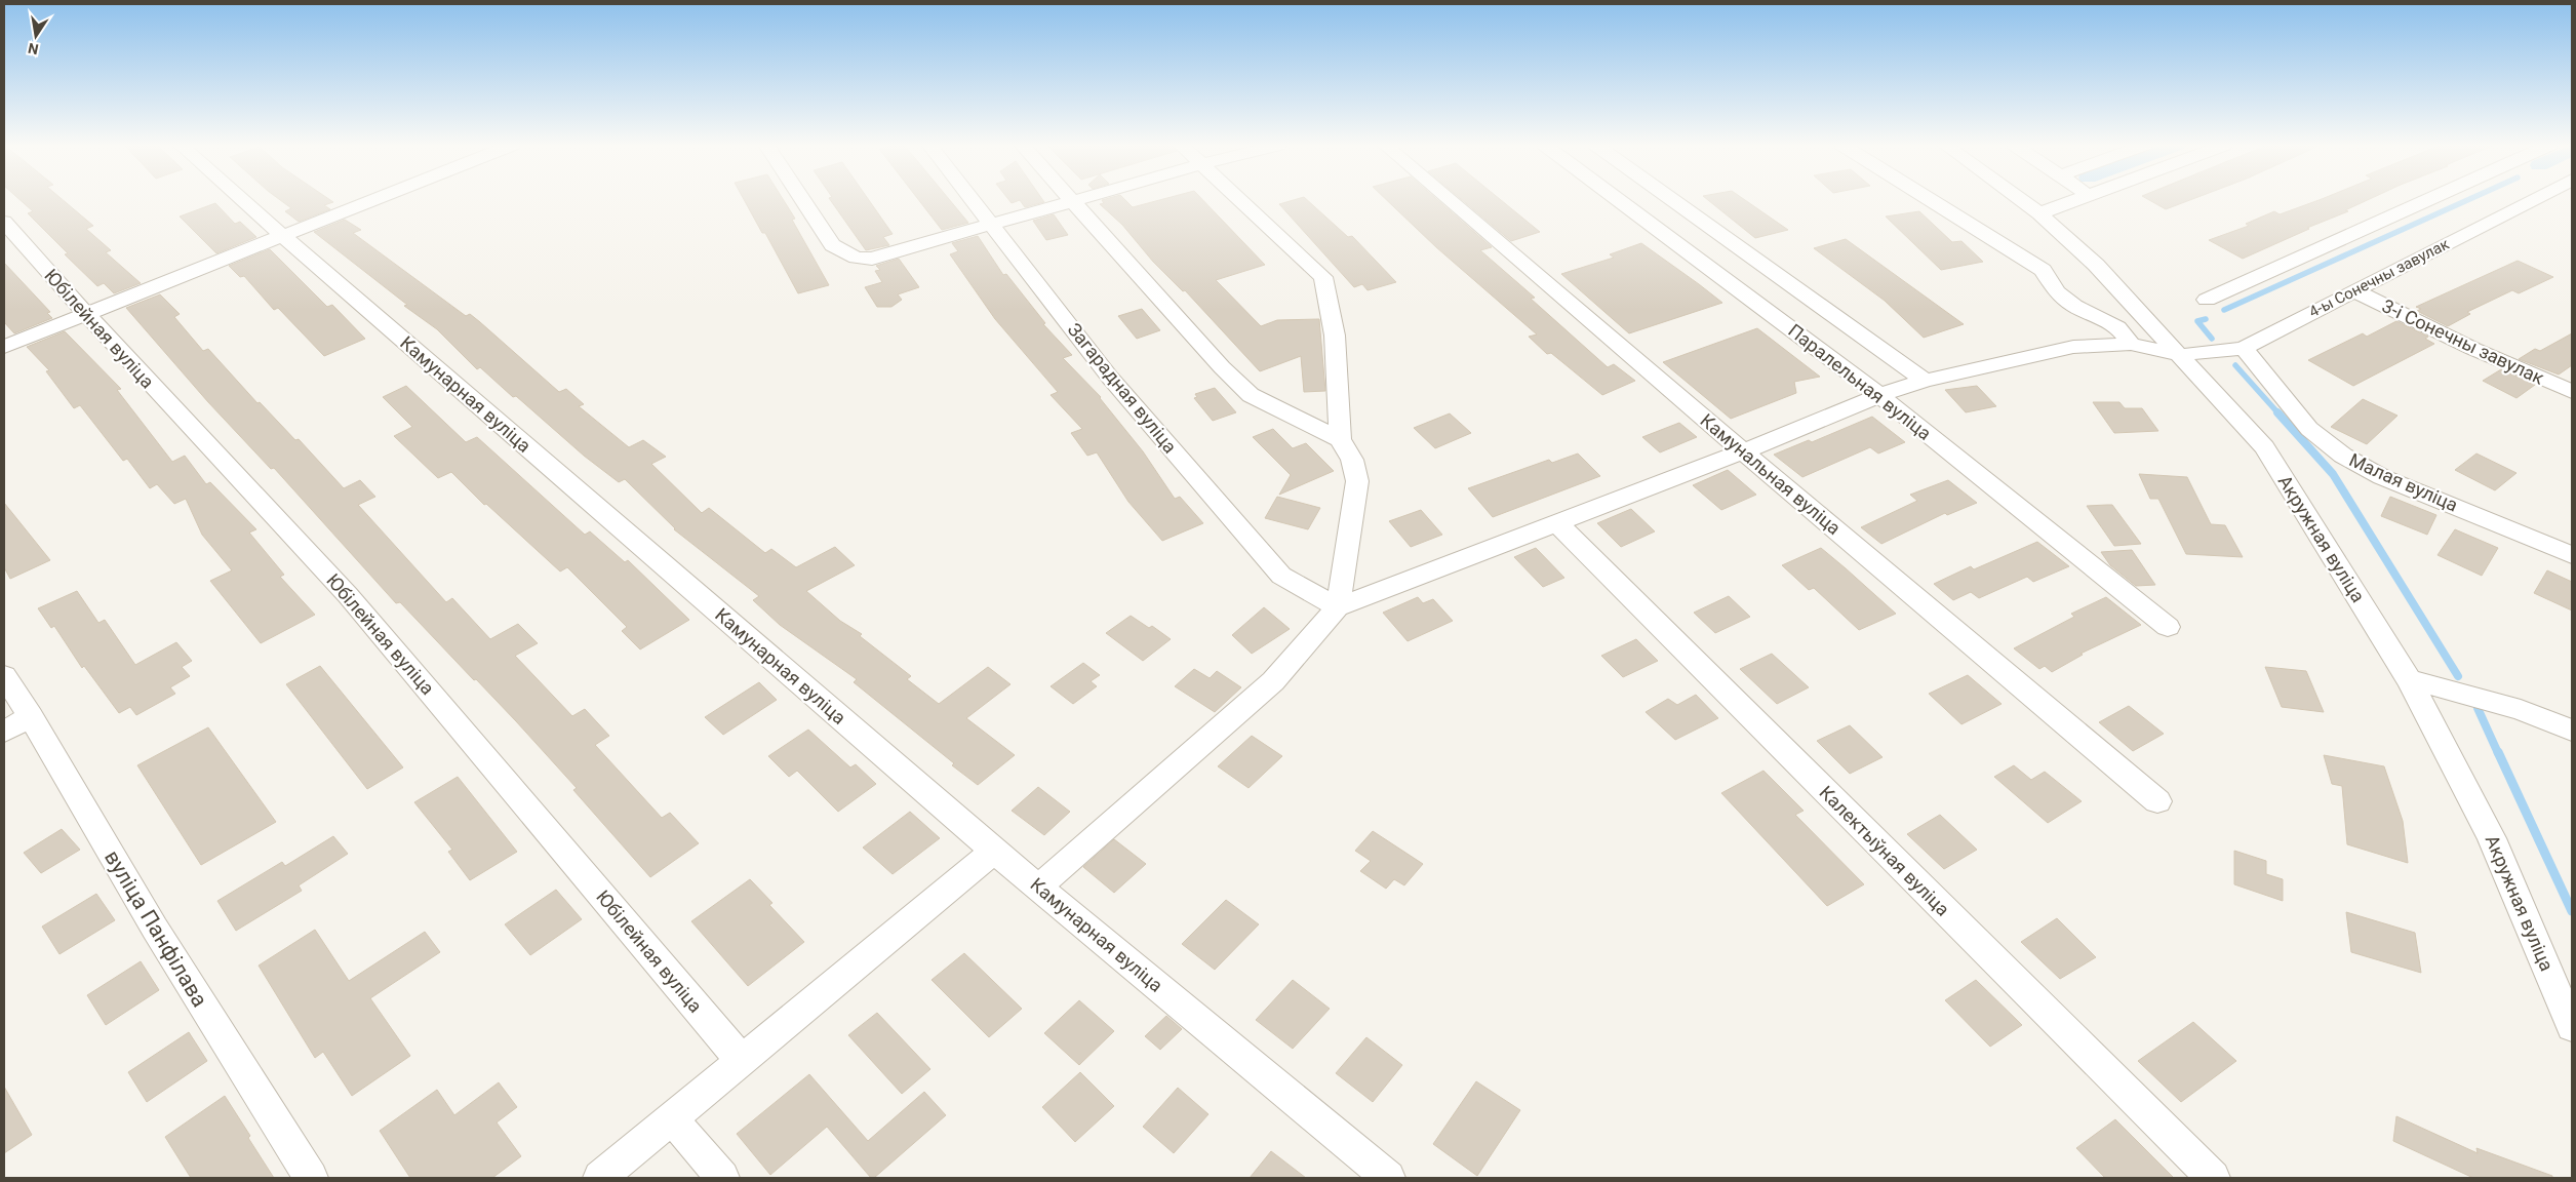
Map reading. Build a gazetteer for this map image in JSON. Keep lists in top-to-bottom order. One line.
{"streets":{"street":["4-ы Сонечны завулак","Юбілейная вуліца","3-і Сонечны завулак","Паралельная вуліца","Загарадная вуліца","Камунарная вуліца","Камунальная вуліца","Малая вуліца","Акружная вуліца","Калектыўная вуліца","вуліца Панфілава"]},"crossings":[["4-ы Сонечны завулак","3-і Сонечны завулак"],["4-ы Сонечны завулак","Паралельная вуліца"],["4-ы Сонечны завулак","Загарадная вуліца"],["4-ы Сонечны завулак","Камунальная вуліца"],["4-ы Сонечны завулак","Малая вуліца"],["4-ы Сонечны завулак","Акружная вуліца"],["4-ы Сонечны завулак","Калектыўная вуліца"]],"north":"bottom"}
